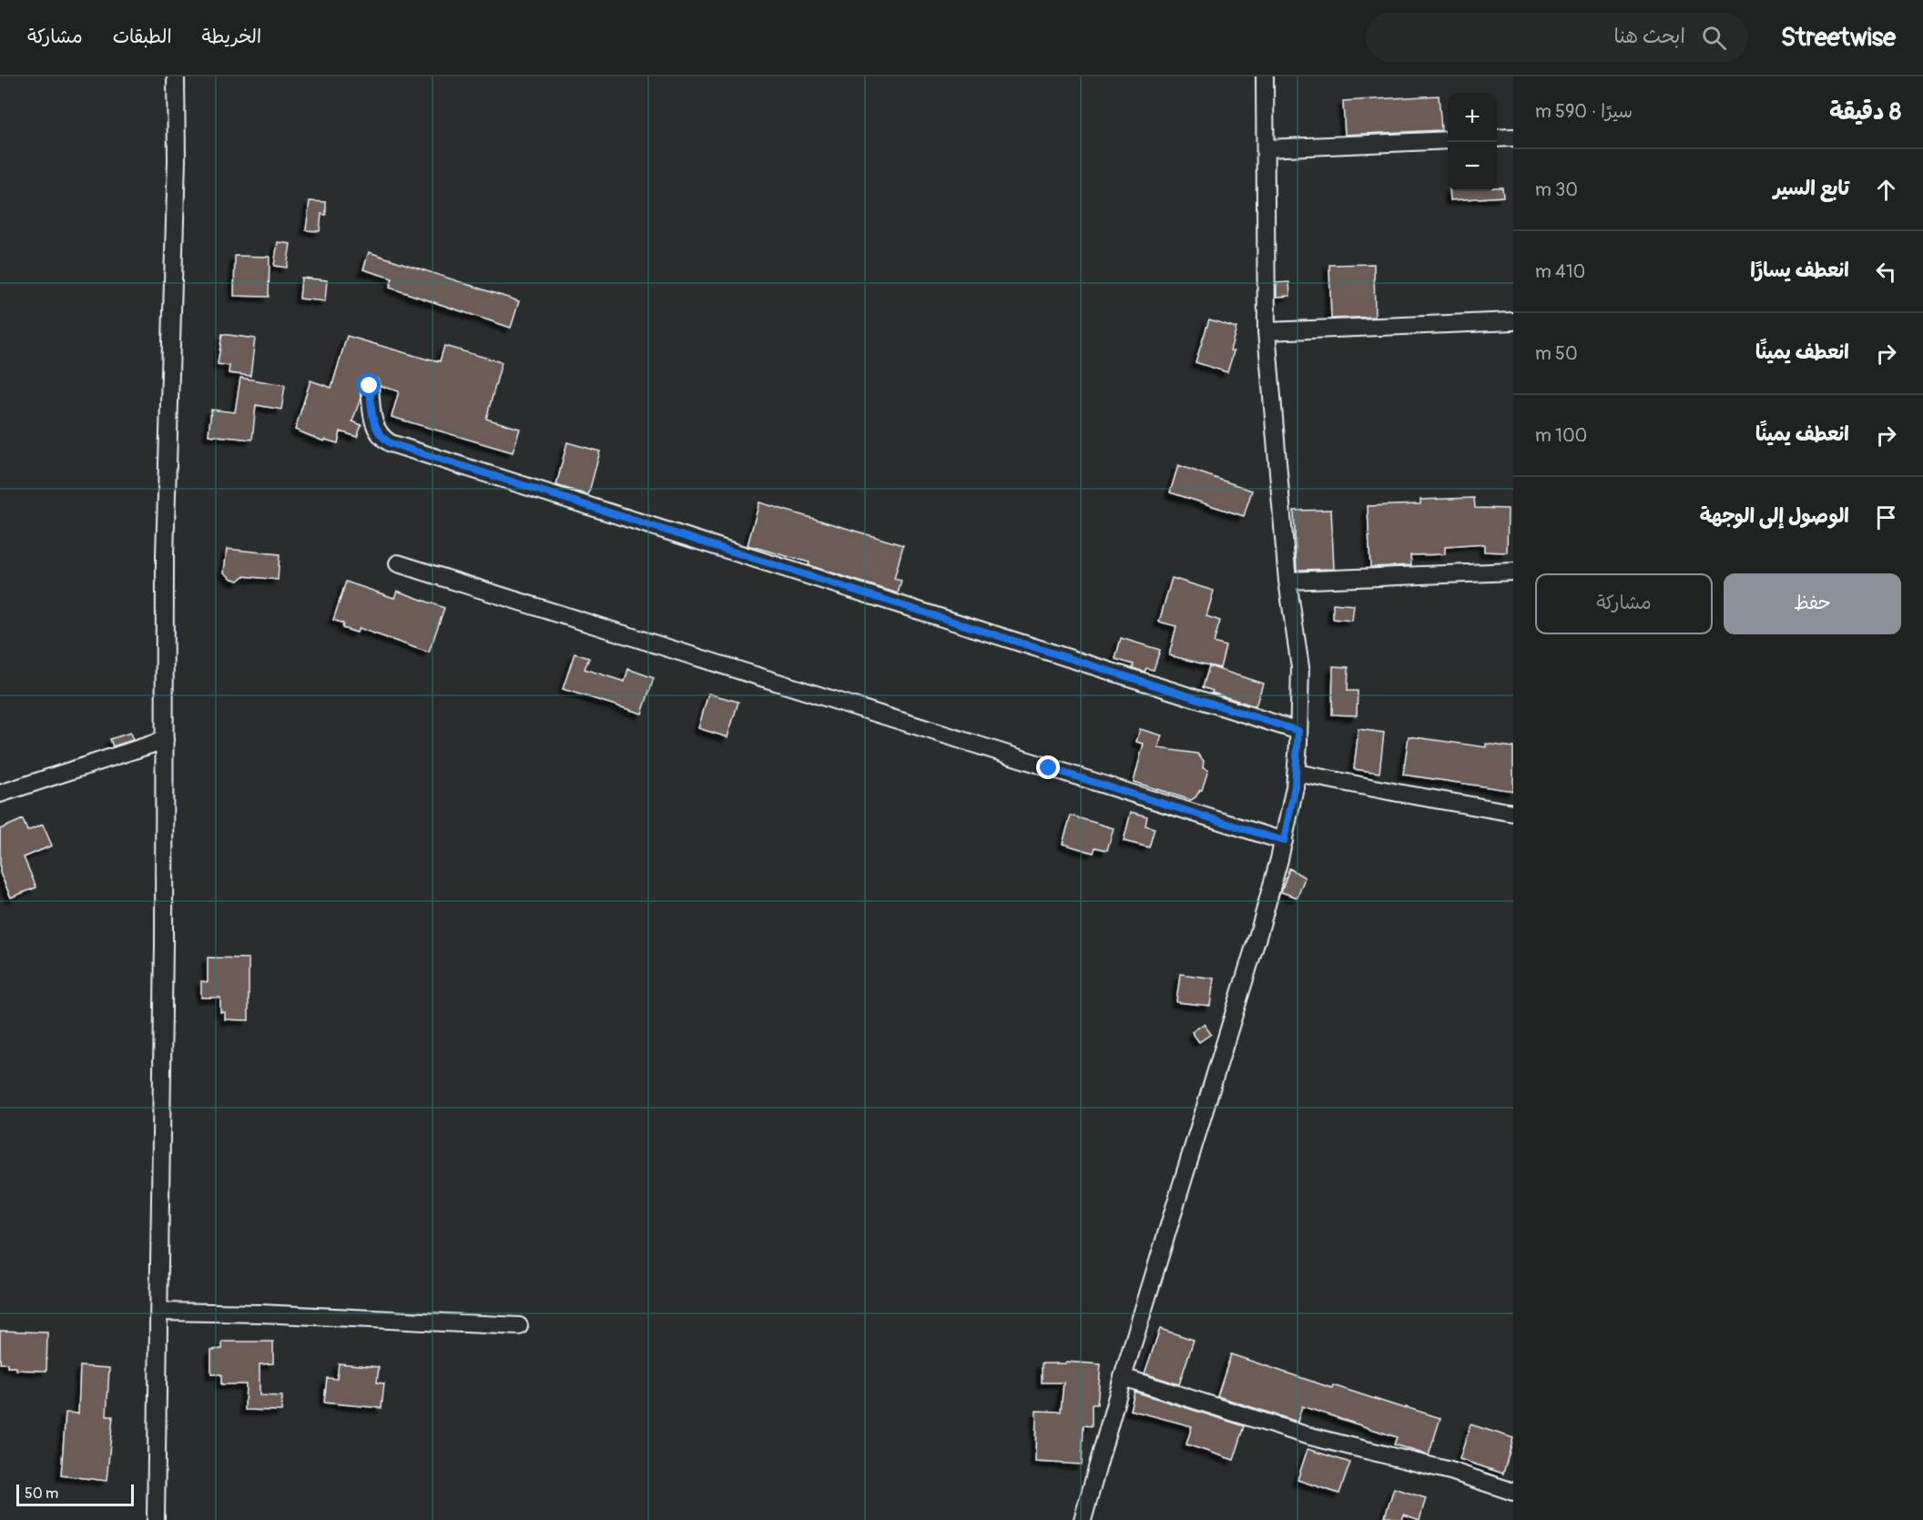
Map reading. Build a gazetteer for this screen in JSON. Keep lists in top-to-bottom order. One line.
{"scale_bar":"50 m","page":{"header":"Streetwise","search":"ابحث هنا","nav":["الخريطة","الطبقات","مشاركة"],"heading":["8 دقيقة","سيرًا · 590 m"],"map_buttons":["+","−"],"list":[["تابع السير","30 m"],["انعطف يسارًا","410 m"],["انعطف يمينًا","50 m"],["انعطف يمينًا","100 m"],"الوصول إلى الوجهة"],"buttons":["حفظ","مشاركة"],"scale":"50 m"}}
